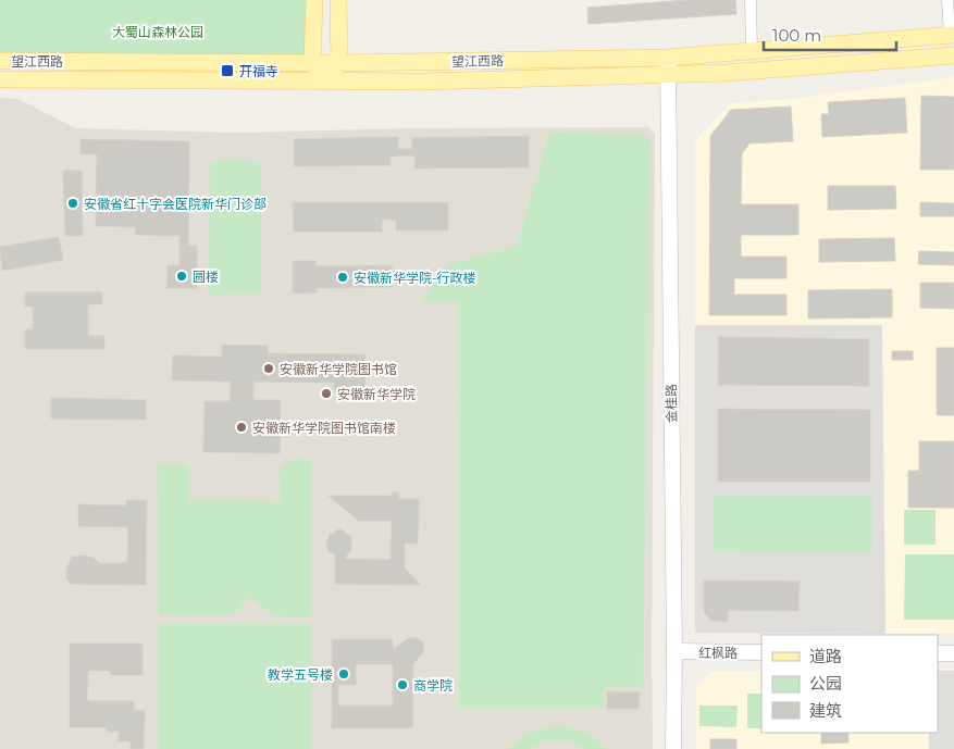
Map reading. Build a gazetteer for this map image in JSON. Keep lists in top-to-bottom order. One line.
{"streets":{"main road":["望江西路"],"street":["金桂路","红枫路"]},"crossings":[["望江西路","金桂路"],["金桂路","红枫路"]],"parks":["大蜀山森林公园"],"places":{"transit":["开福寺"],"other":["安徽省红十字会医院新华门诊部","圆楼","安徽新华学院-行政楼","安徽新华学院图书馆","安徽新华学院","安徽新华学院图书馆南楼","教学五号楼","商学院"]},"legend":["道路","公园","建筑"],"scale_bar":"100 m"}
